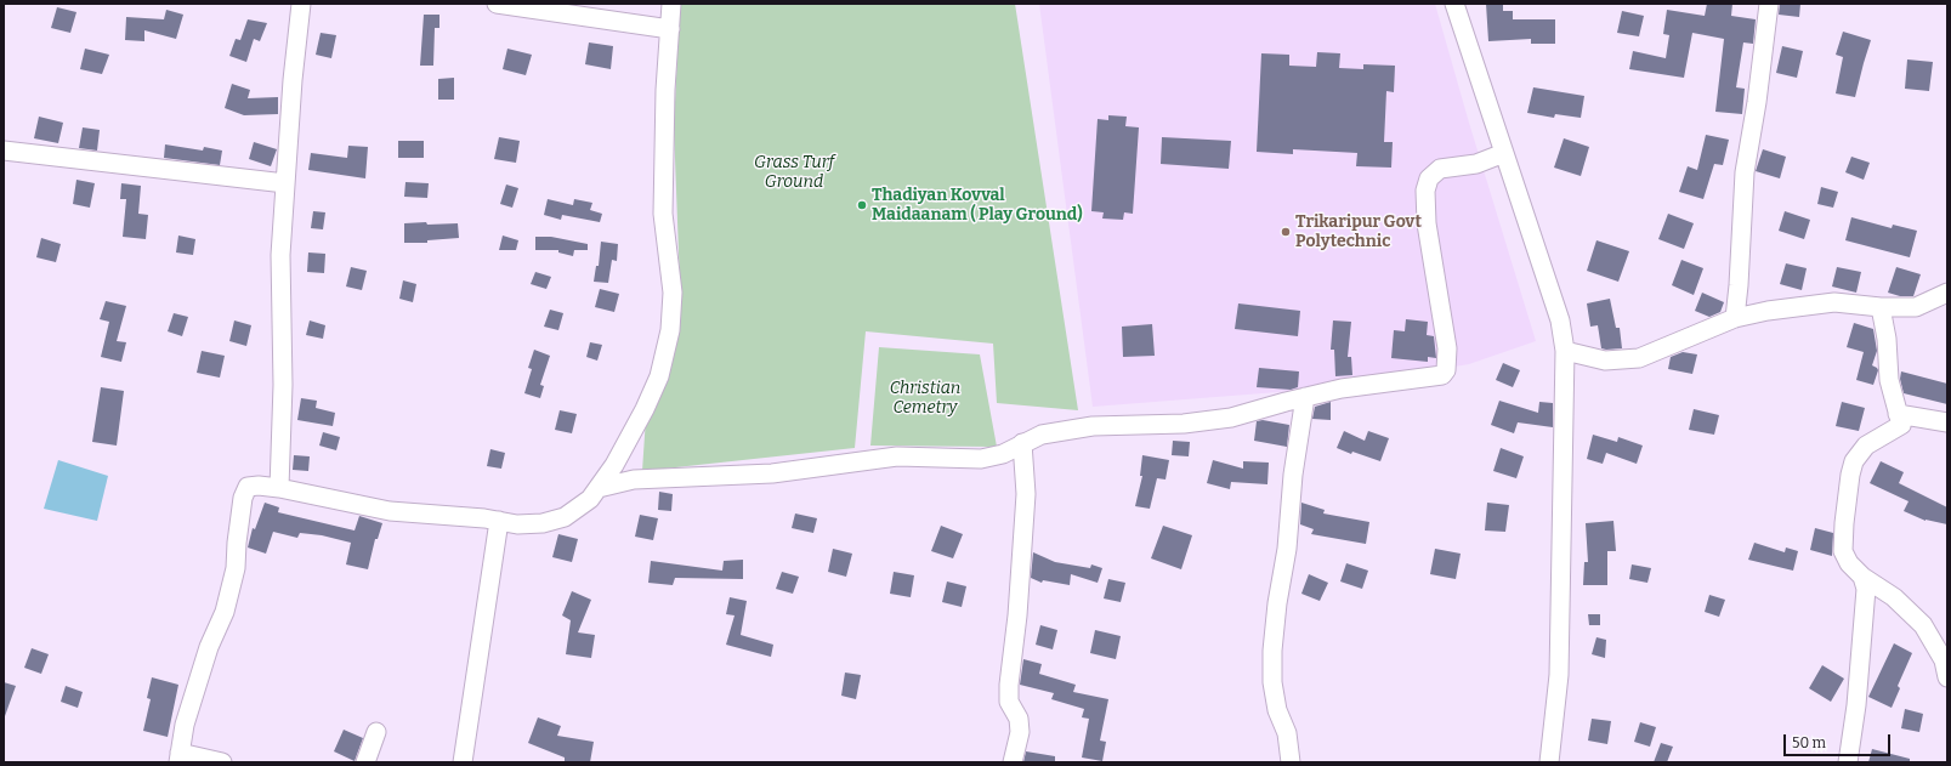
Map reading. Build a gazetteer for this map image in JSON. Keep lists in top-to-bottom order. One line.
{"parks":["Grass Turf Ground","Christian Cemetry"],"places":["Thadiyan Kovval Maidaanam ( Play Ground)","Trikaripur Govt Polytechnic"],"scale_bar":"50 m"}
